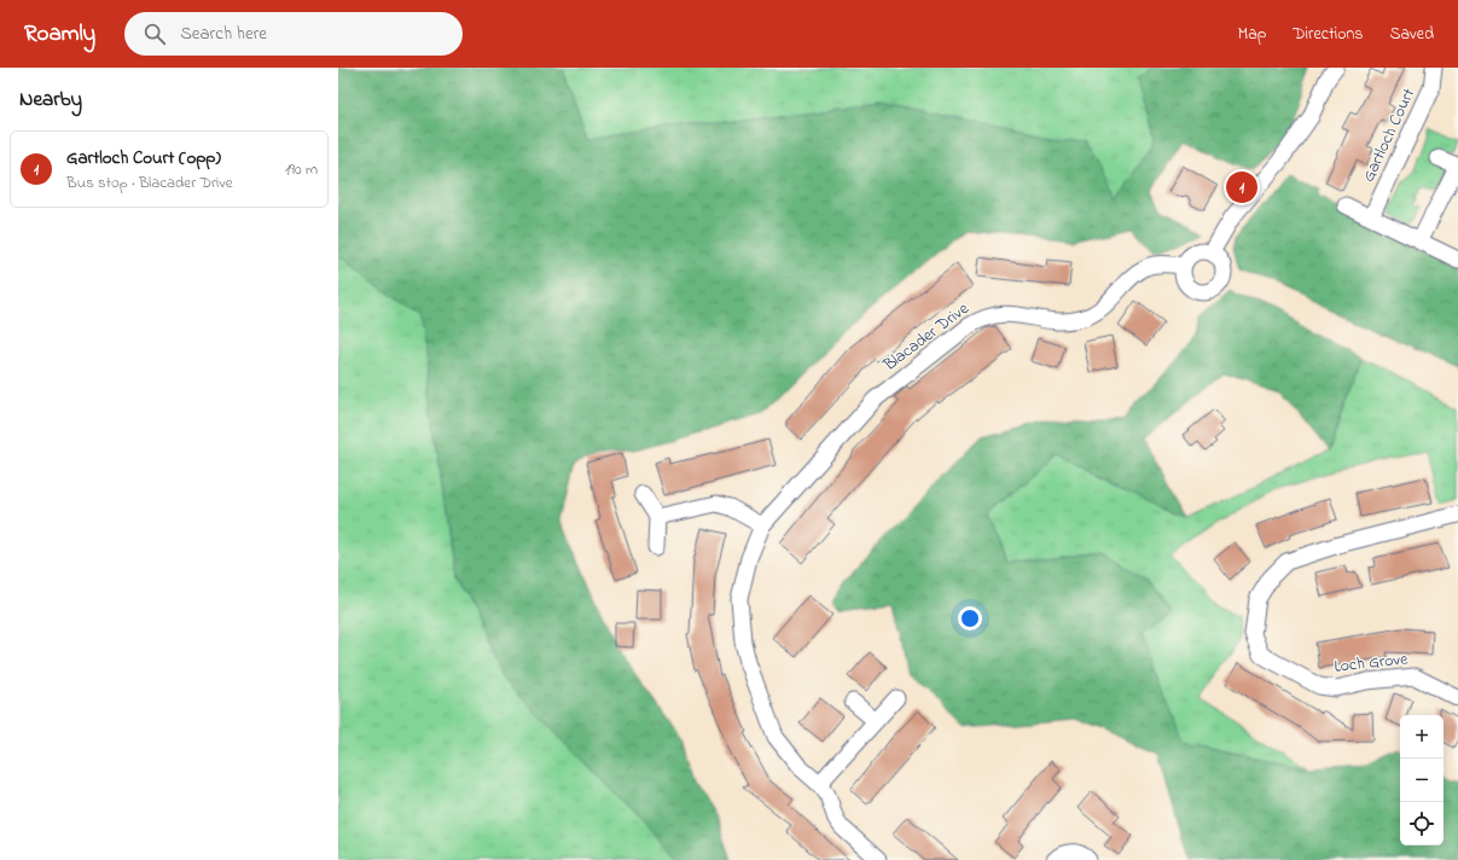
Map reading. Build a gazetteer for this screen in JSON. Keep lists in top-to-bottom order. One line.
{"streets":{"street":["Gartloch Court","Blacader Drive","Loch Grove"]},"page":{"header":"Roamly","search":"Search here","nav":["Map","Directions","Saved"],"heading":"Nearby","list":[{"mark":"1","name":"Gartloch Court (opp)","note":"Bus stop · Blacader Drive","value":"190 m"}],"pins":"1","map_buttons":["+","−"]}}
